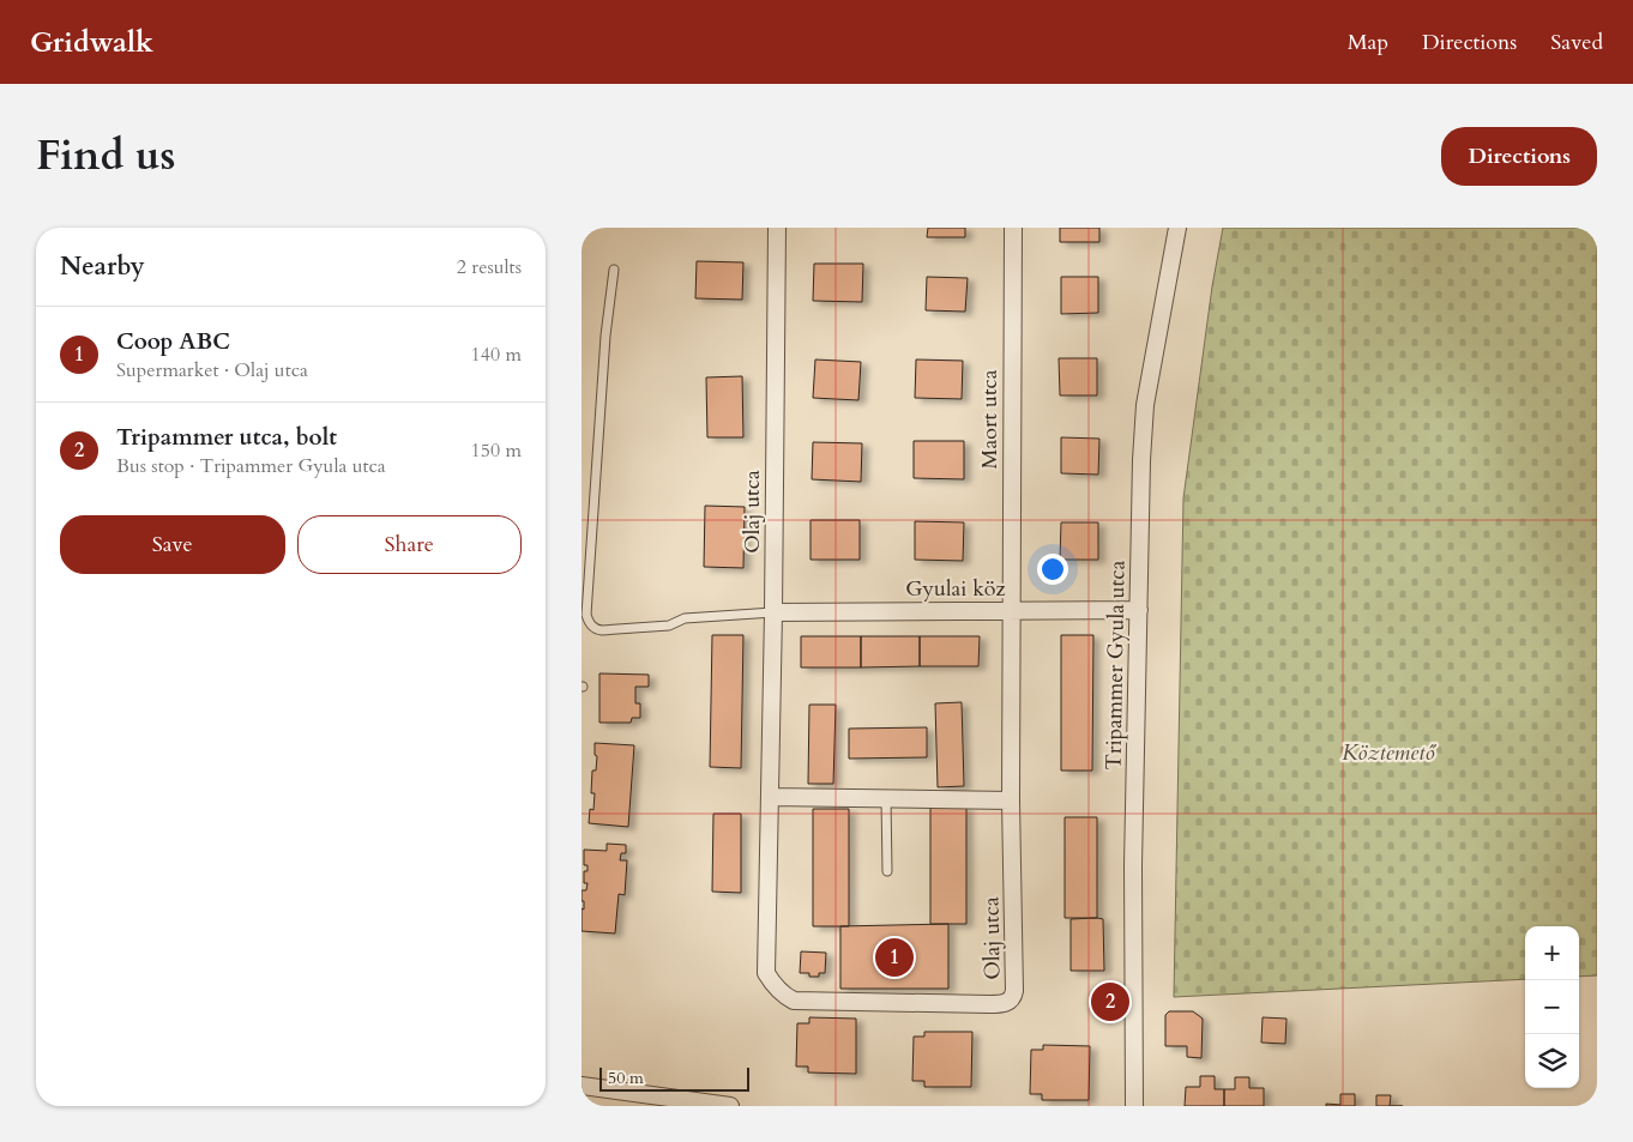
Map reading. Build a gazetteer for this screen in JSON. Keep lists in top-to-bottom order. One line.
{"streets":{"street":["Maort utca","Olaj utca","Gyulai köz","Tripammer Gyula utca"]},"crossings":[["Maort utca","Olaj utca"],["Maort utca","Gyulai köz"],["Olaj utca","Gyulai köz"],["Gyulai köz","Tripammer Gyula utca"]],"parks":["Köztemető"],"scale_bar":"50 m","page":{"header":"Gridwalk","nav":["Map","Directions","Saved"],"title":"Find us","buttons":["Directions",["Save","Share"]],"heading":["Nearby","2 results"],"list":[{"mark":"1","name":"Coop ABC","note":"Supermarket · Olaj utca","value":"140 m"},{"mark":"2","name":"Tripammer utca, bolt","note":"Bus stop · Tripammer Gyula utca","value":"150 m"}],"map_buttons":["+","−"],"pins":["1","2"],"scale":"50 m"}}
